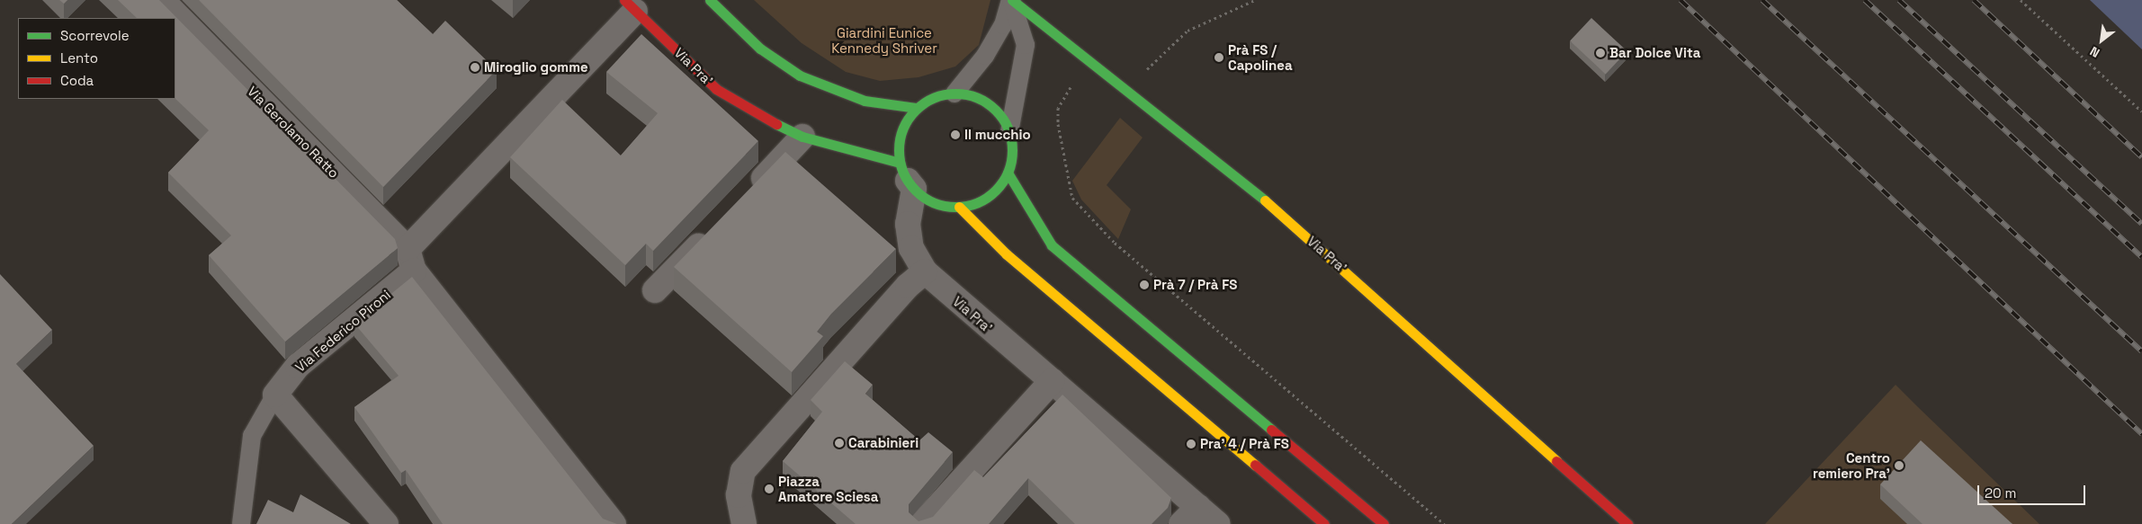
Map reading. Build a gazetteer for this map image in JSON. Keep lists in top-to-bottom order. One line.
{"streets":{"main road":["Via Pra'"],"street":["Via Gerolamo Ratto","Via Federico Pironi"]},"crossings":[["Via Pra'","Via Federico Pironi"],["Via Gerolamo Ratto","Via Federico Pironi"]],"parks":["Giardini Eunice Kennedy Shriver"],"places":["Bar Dolce Vita","Prà FS / Capolinea","Miroglio gomme","Il mucchio","Prà 7 / Prà FS","Carabinieri","Pra' 4 / Prà FS","Centro remiero Pra'","Piazza Amatore Sciesa"],"legend":["Scorrevole","Lento","Coda"],"scale_bar":"20 m","north":"bottom left"}
